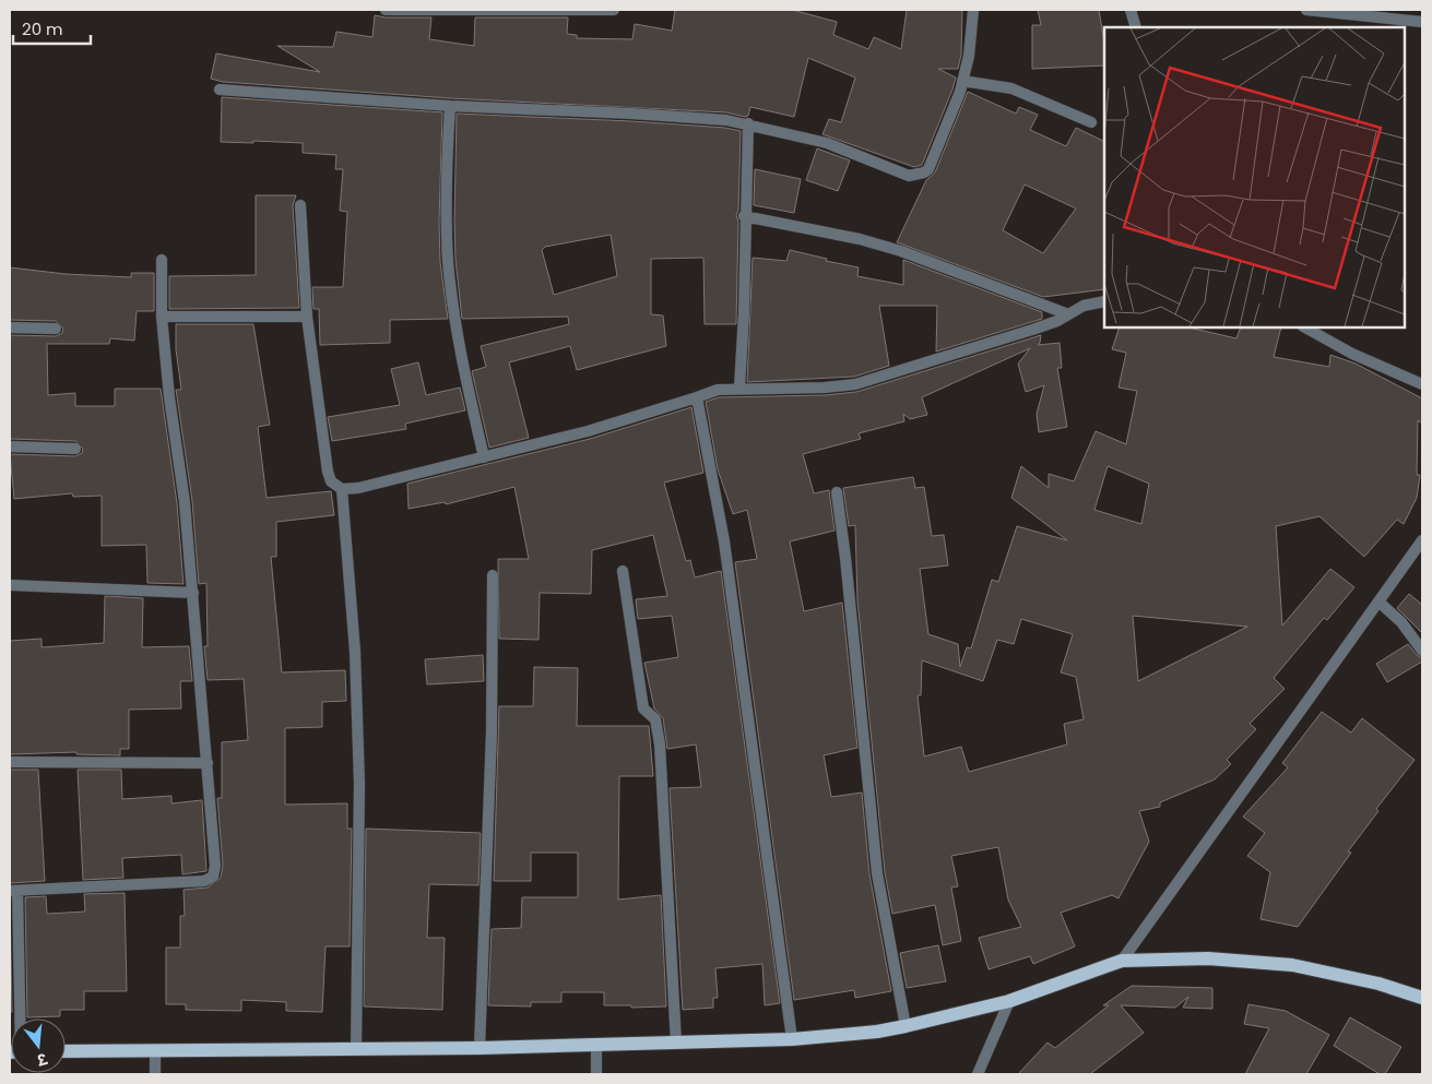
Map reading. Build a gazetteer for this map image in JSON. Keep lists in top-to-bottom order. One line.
{"scale_bar":"20 m","north":"bottom"}
